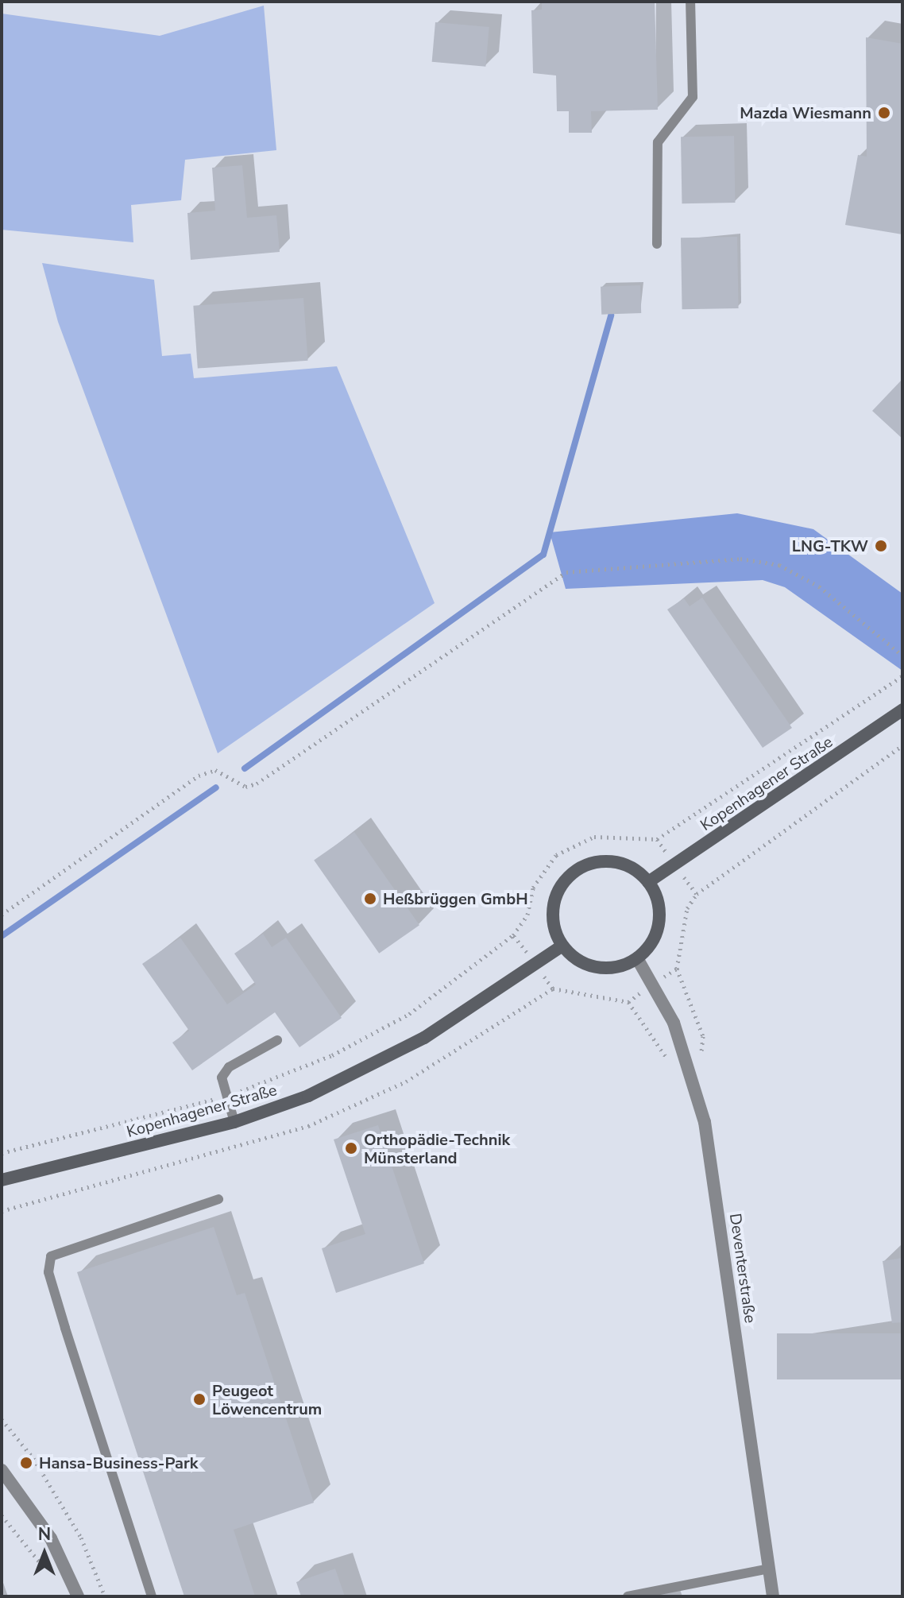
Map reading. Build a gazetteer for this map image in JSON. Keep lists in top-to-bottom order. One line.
{"streets":{"main road":["Kopenhagener Straße"],"street":["Deventerstraße"]},"crossings":[["Kopenhagener Straße","Deventerstraße"]],"places":["Mazda Wiesmann","LNG-TKW","Heßbrüggen GmbH","Orthopädie-Technik Münsterland","Peugeot Löwencentrum","Hansa-Business-Park"],"north":"top"}
